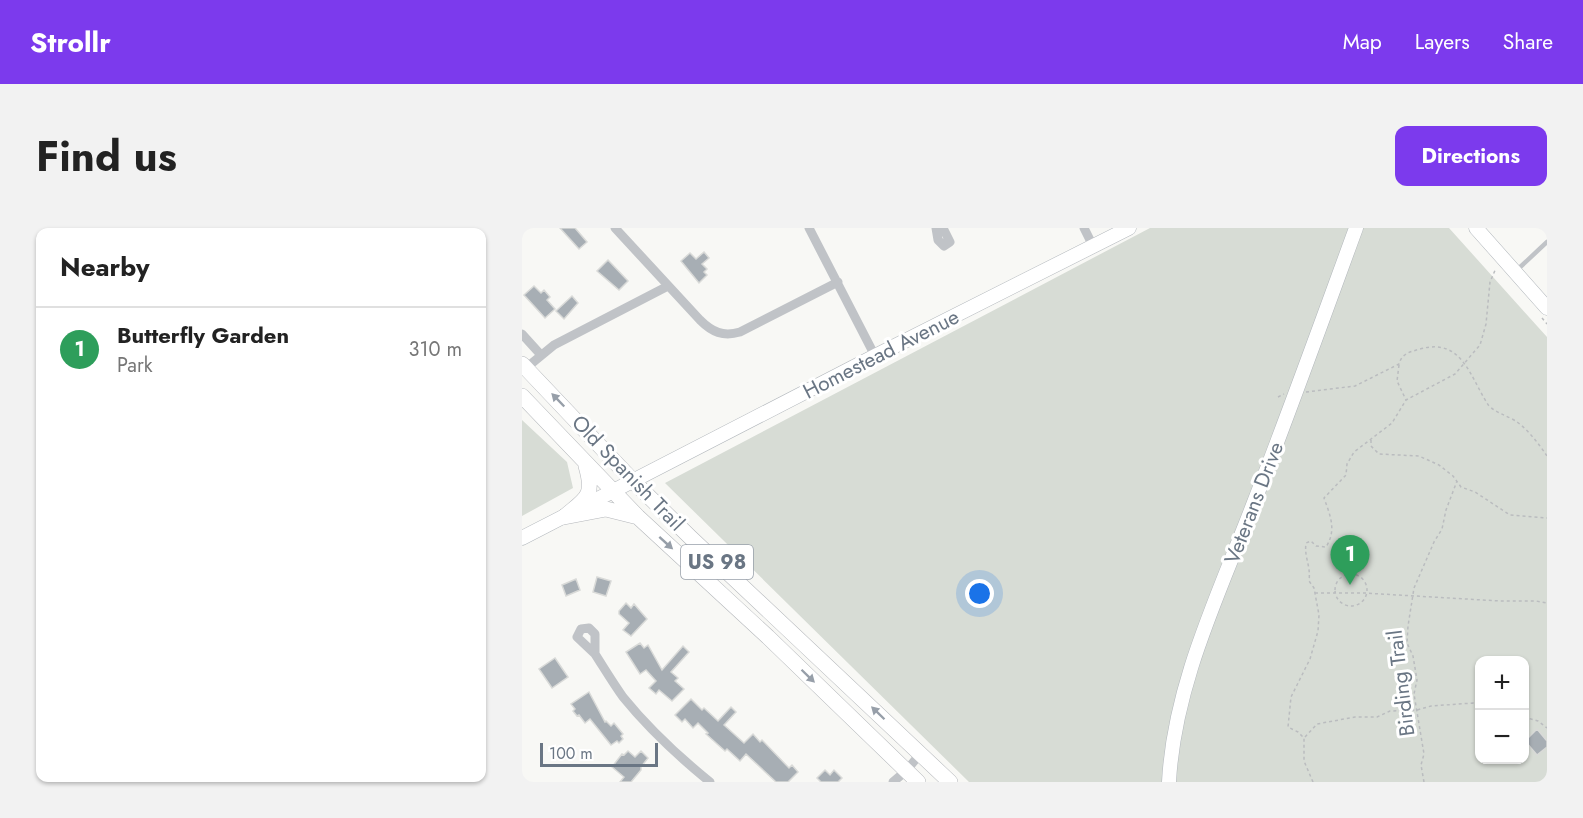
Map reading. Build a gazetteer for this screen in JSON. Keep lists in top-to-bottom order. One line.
{"streets":{"main road":["Old Spanish Trail","US 98"],"street":["Homestead Avenue","Veterans Drive"],"path":["Birding Trail"]},"crossings":[["Homestead Avenue","Old Spanish Trail"],["Old Spanish Trail","US 98"]],"scale_bar":"100 m","page":{"header":"Strollr","nav":["Map","Layers","Share"],"title":"Find us","buttons":"Directions","heading":"Nearby","list":[{"mark":"1","name":"Butterfly Garden","note":"Park","value":"310 m"}],"pins":"1","map_buttons":["+","−"],"scale":"100 m"}}
